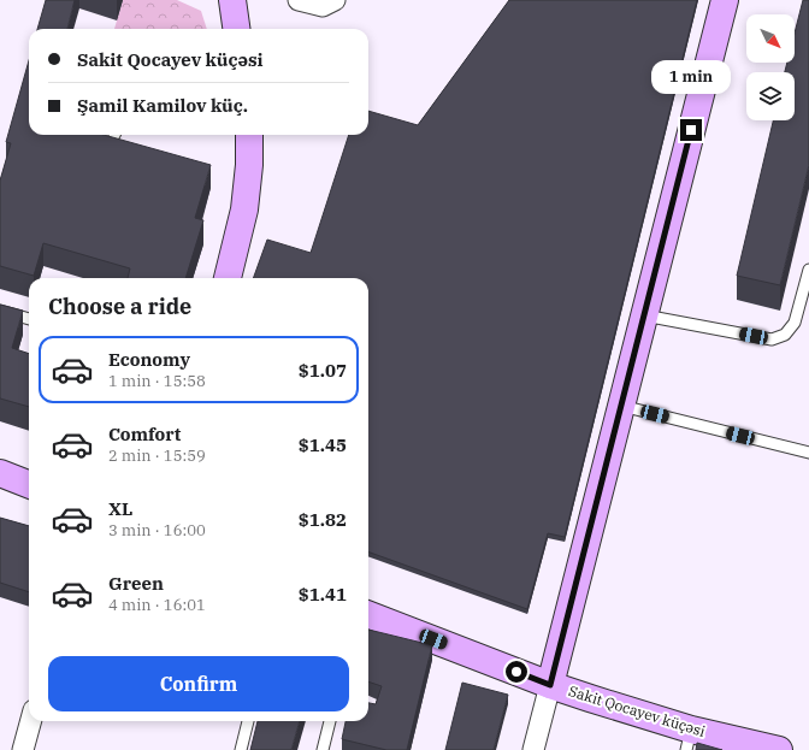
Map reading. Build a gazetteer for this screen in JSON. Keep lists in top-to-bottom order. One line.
{"streets":{"street":["Sakit Qocayev küçəsi"]},"north":"bottom right","page":{"banner":["Sakit Qocayev küçəsi","Şamil Kamilov küç."],"bubble":"1 min","heading":"Choose a ride","list":[{"name":"Economy","note":"1 min · 15:58","value":"$1.07"},{"name":"Comfort","note":"2 min · 15:59","value":"$1.45"},{"name":"XL","note":"3 min · 16:00","value":"$1.82"},{"name":"Green","note":"4 min · 16:01","value":"$1.41"}],"buttons":"Confirm"}}
